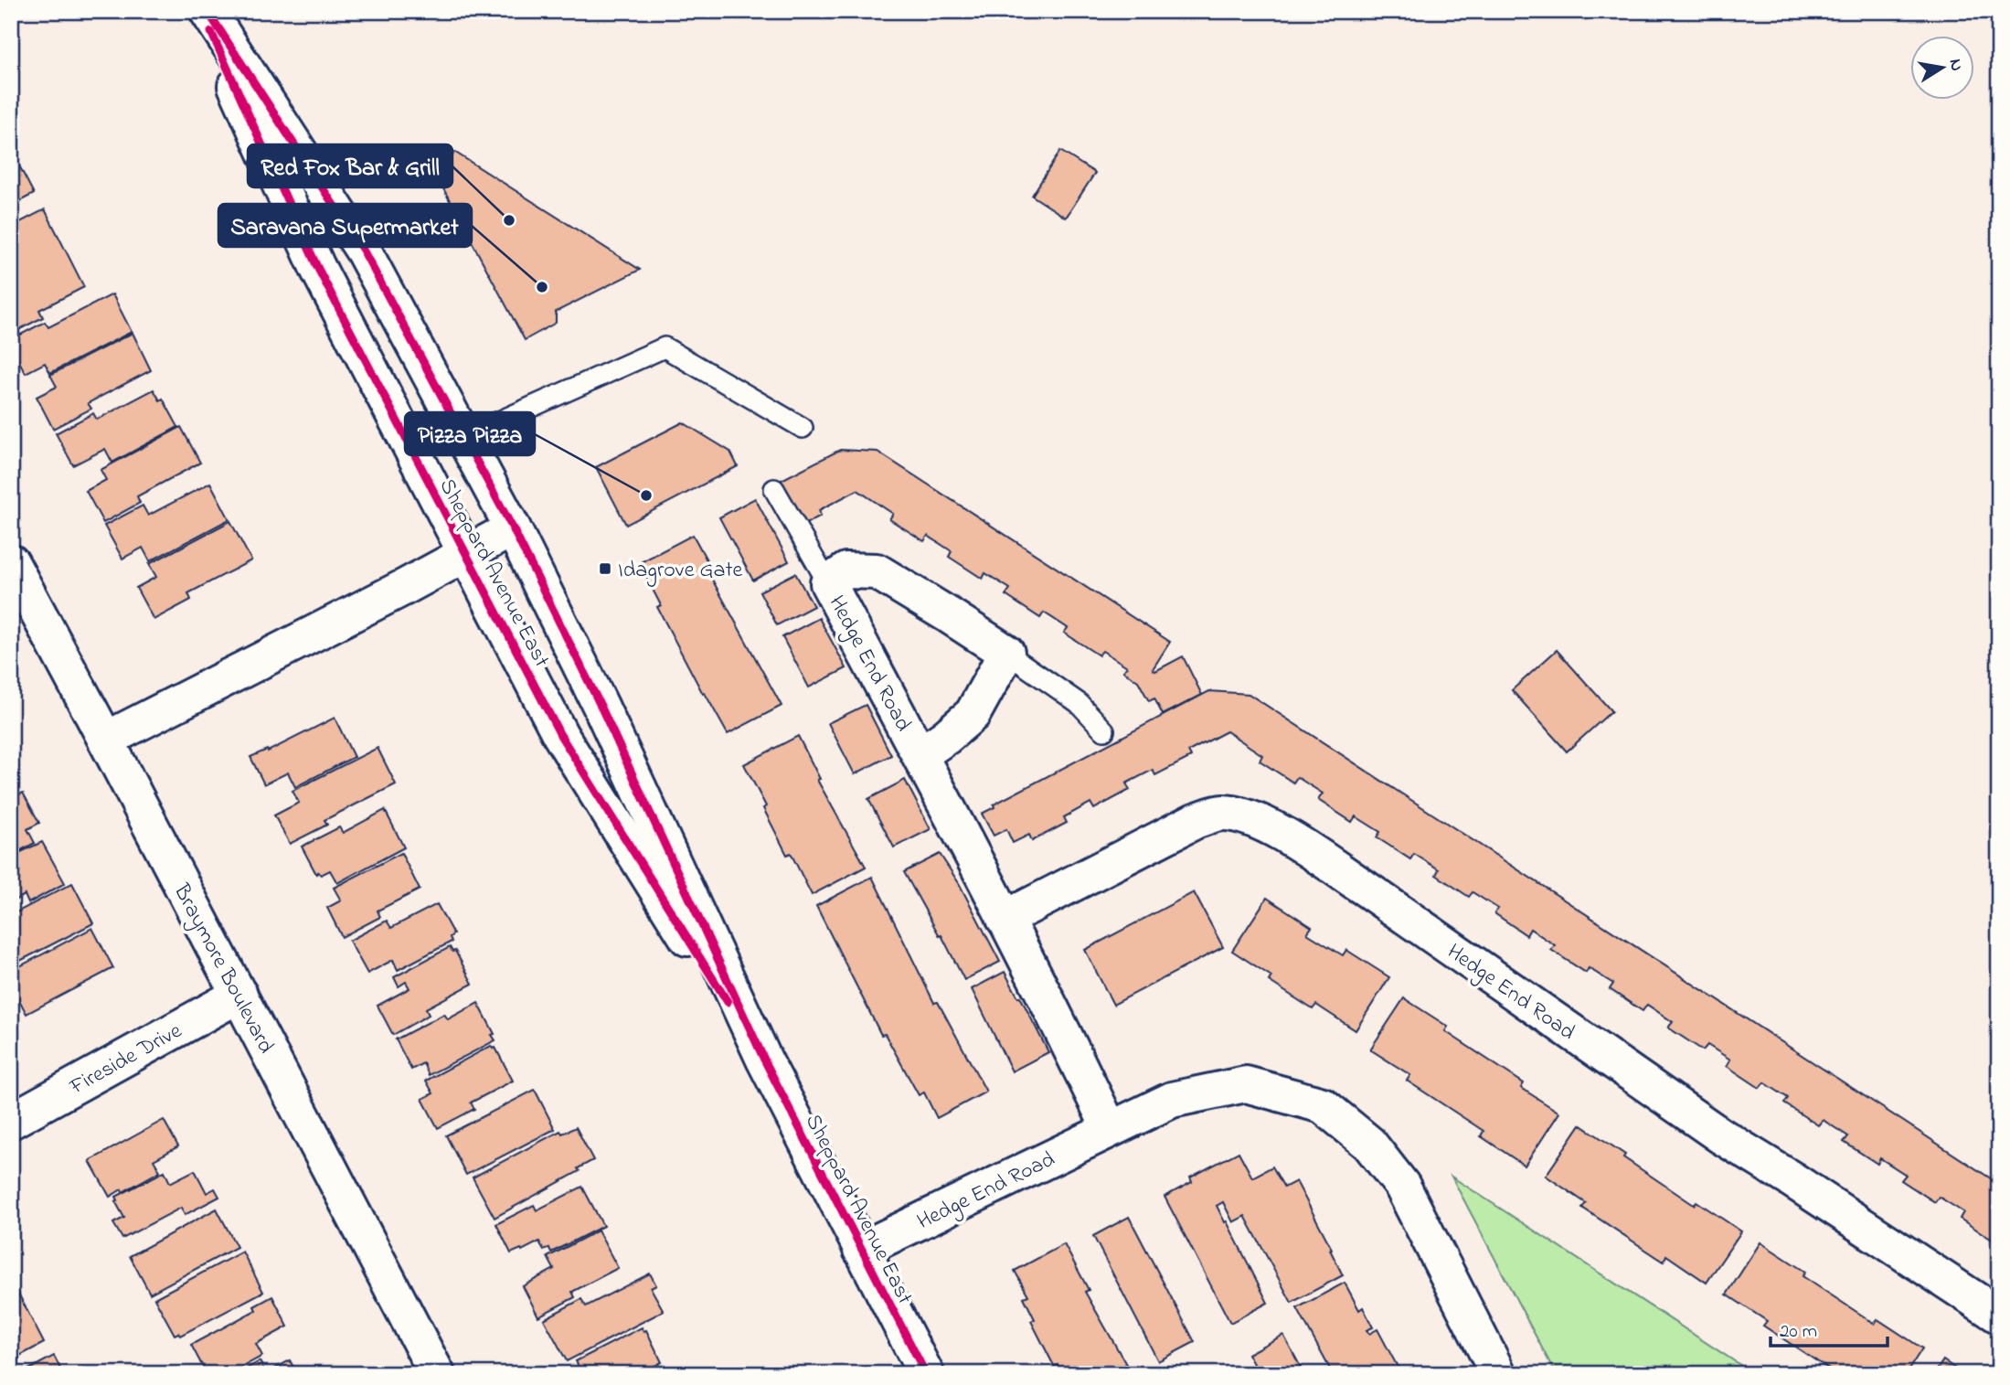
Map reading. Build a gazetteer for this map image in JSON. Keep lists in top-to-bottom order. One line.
{"streets":{"street":["Sheppard Avenue East","Hedge End Road","Braymore Boulevard","Fireside Drive"]},"crossings":[["Sheppard Avenue East","Hedge End Road"],["Braymore Boulevard","Fireside Drive"]],"places":{"other":["Red Fox Bar & Grill","Saravana Supermarket","Pizza Pizza"],"transit":["Idagrove Gate"]},"scale_bar":"20 m","north":"right"}
